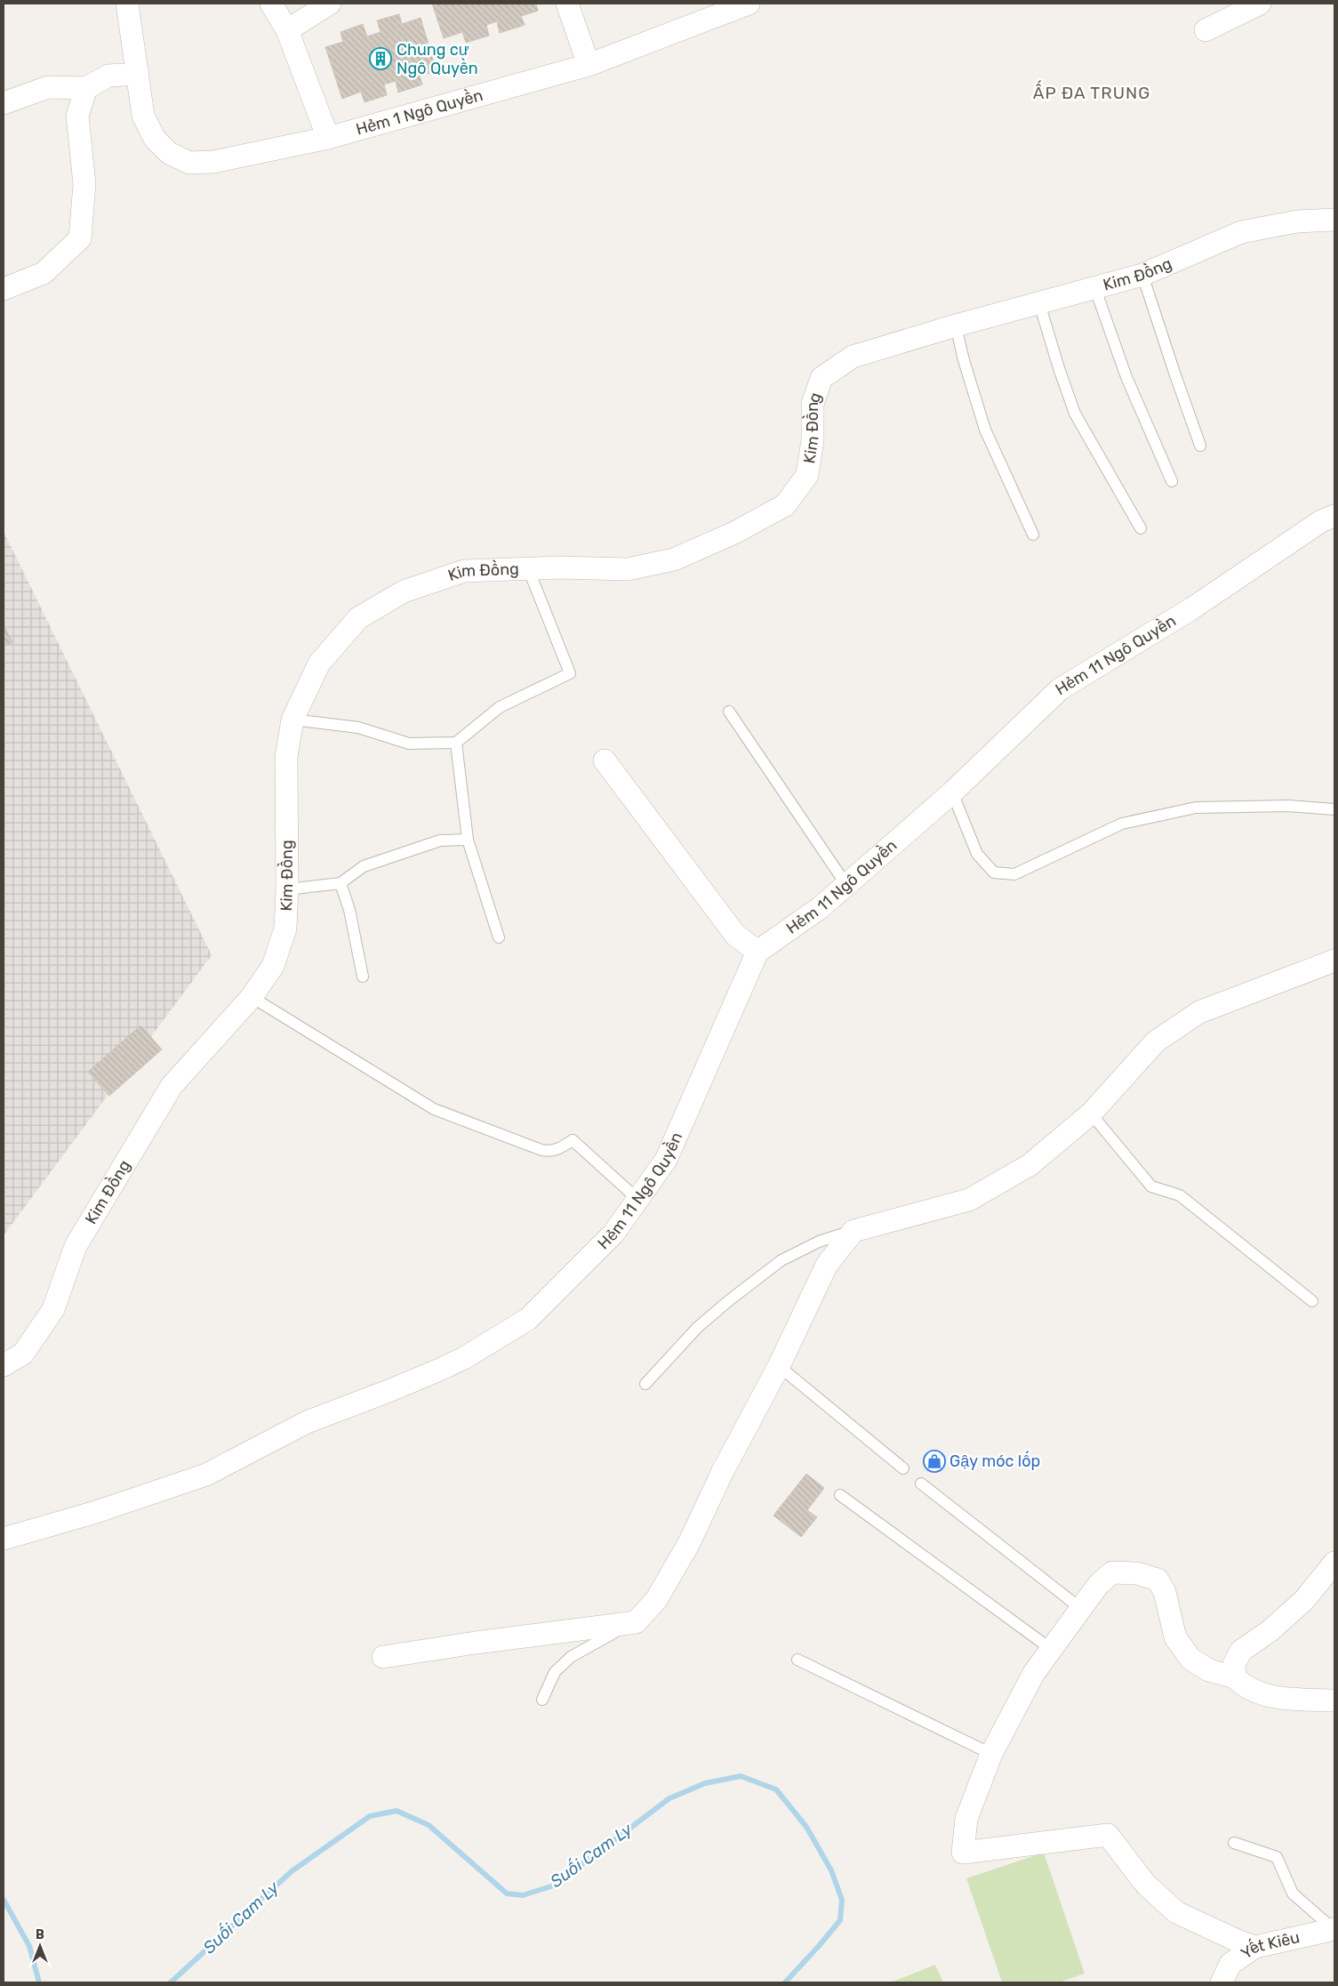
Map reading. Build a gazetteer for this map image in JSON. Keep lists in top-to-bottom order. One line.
{"streets":{"street":["Hẻm 1 Ngô Quyền","Kim Đồng","Hẻm 11 Ngô Quyền","Yết Kiêu"]},"districts":["ẤP ĐA TRUNG"],"water":["Suối Cam Ly"],"places":{"building":["Chung cư Ngô Quyền"],"shop":["Gậy móc lốp"]},"north":"top"}
